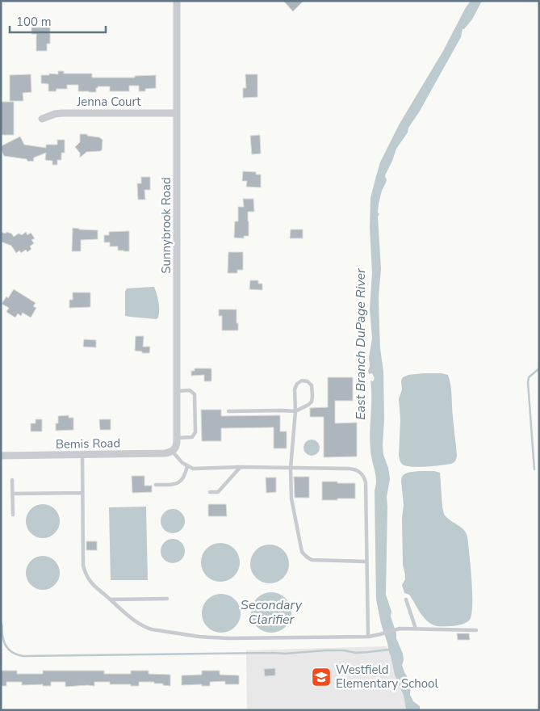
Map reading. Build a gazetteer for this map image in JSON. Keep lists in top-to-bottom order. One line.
{"streets":{"street":["Jenna Court","Sunnybrook Road","Bemis Road"]},"crossings":[["Jenna Court","Sunnybrook Road"],["Sunnybrook Road","Bemis Road"]],"water":["East Branch DuPage River","Secondary Clarifier"],"places":{"school or university":["Westfield Elementary School"]},"scale_bar":"100 m"}
